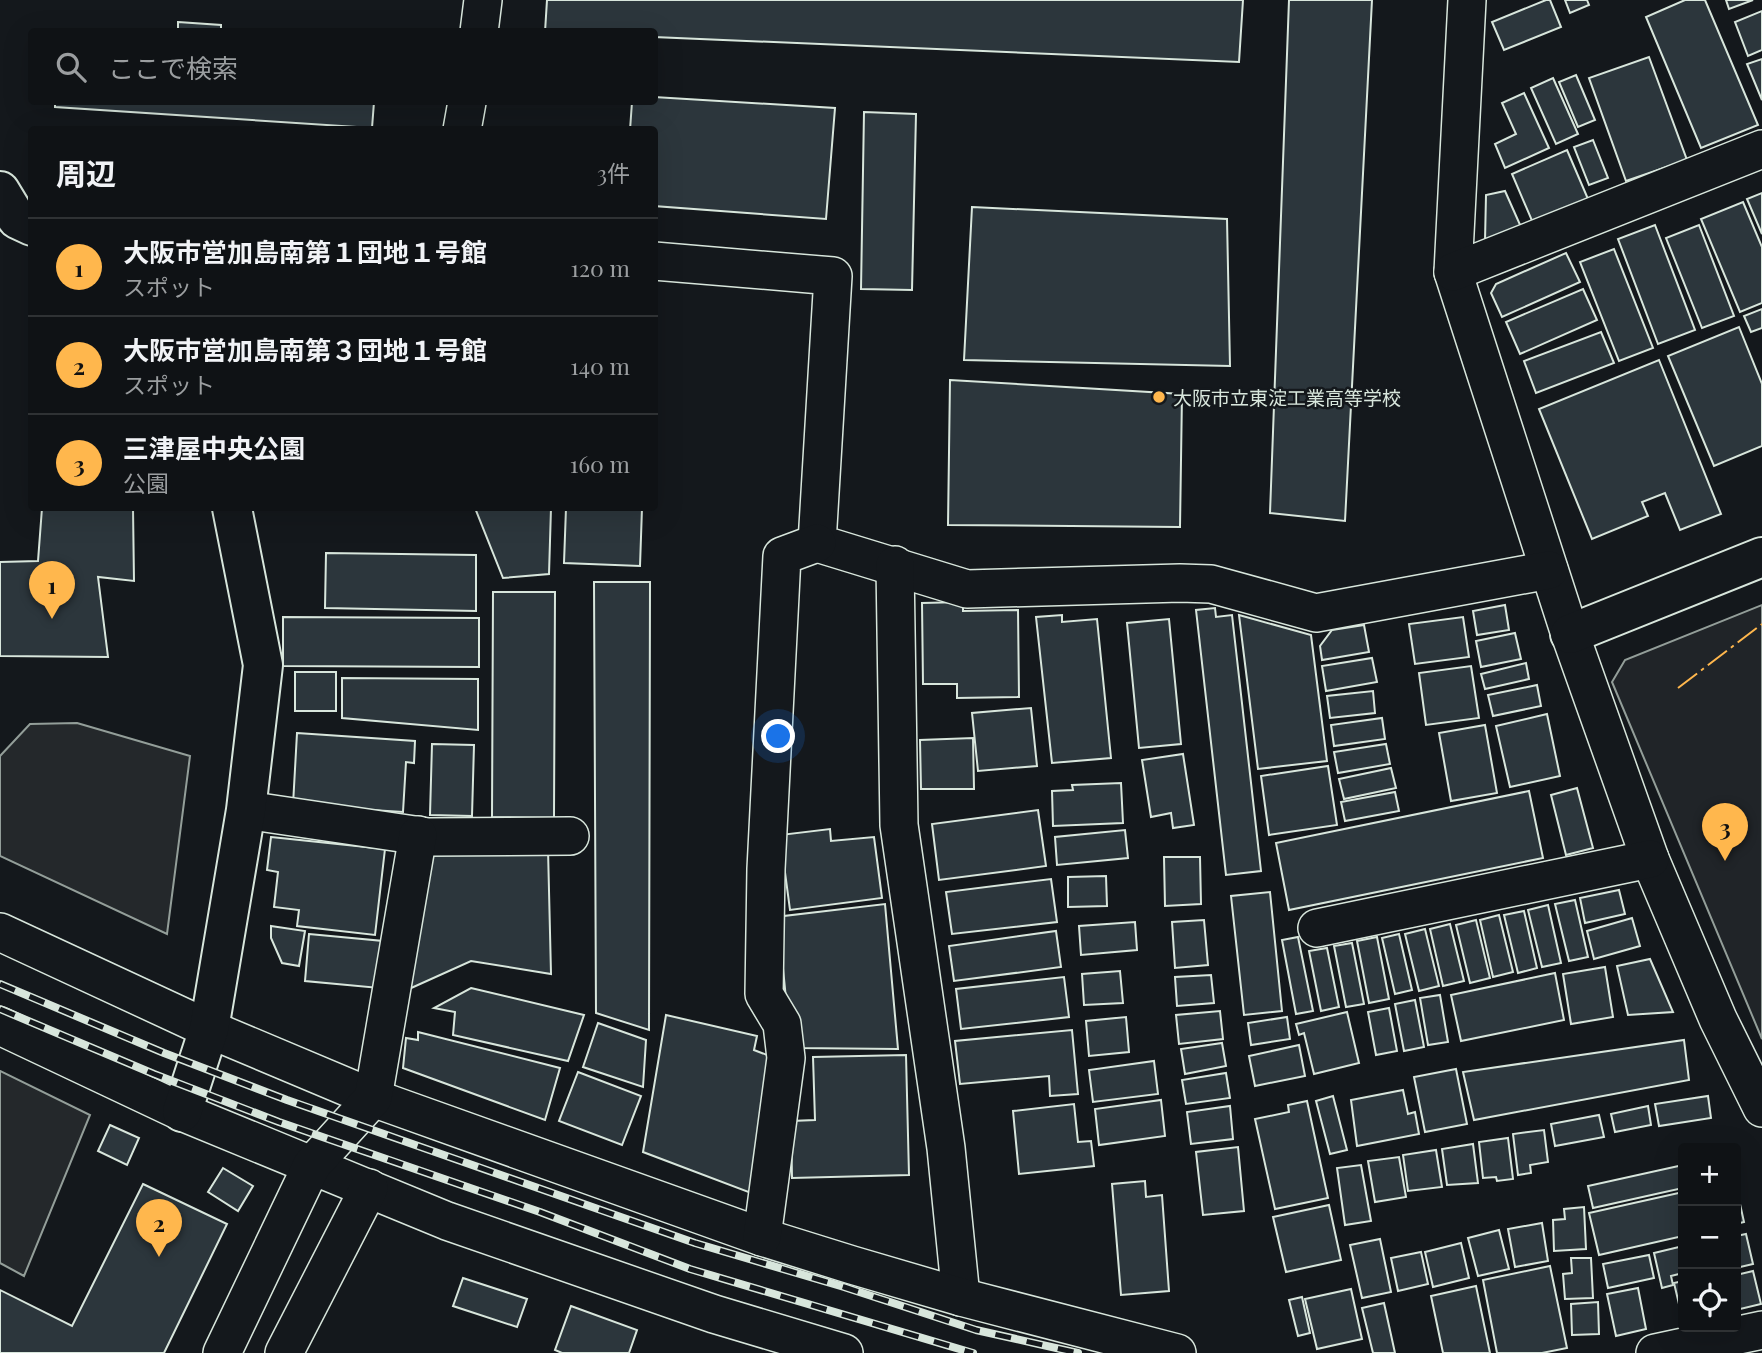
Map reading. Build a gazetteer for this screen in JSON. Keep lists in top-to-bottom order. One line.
{"places":["大阪市立東淀工業高等学校"],"page":{"search":"ここで検索","heading":["周辺","3件"],"list":[{"mark":"1","name":"大阪市営加島南第１団地１号館","note":"スポット","value":"120 m"},{"mark":"2","name":"大阪市営加島南第３団地１号館","note":"スポット","value":"140 m"},{"mark":"3","name":"三津屋中央公園","note":"公園","value":"160 m"}],"pins":["1","3","2"],"map_buttons":["+","−"]}}
